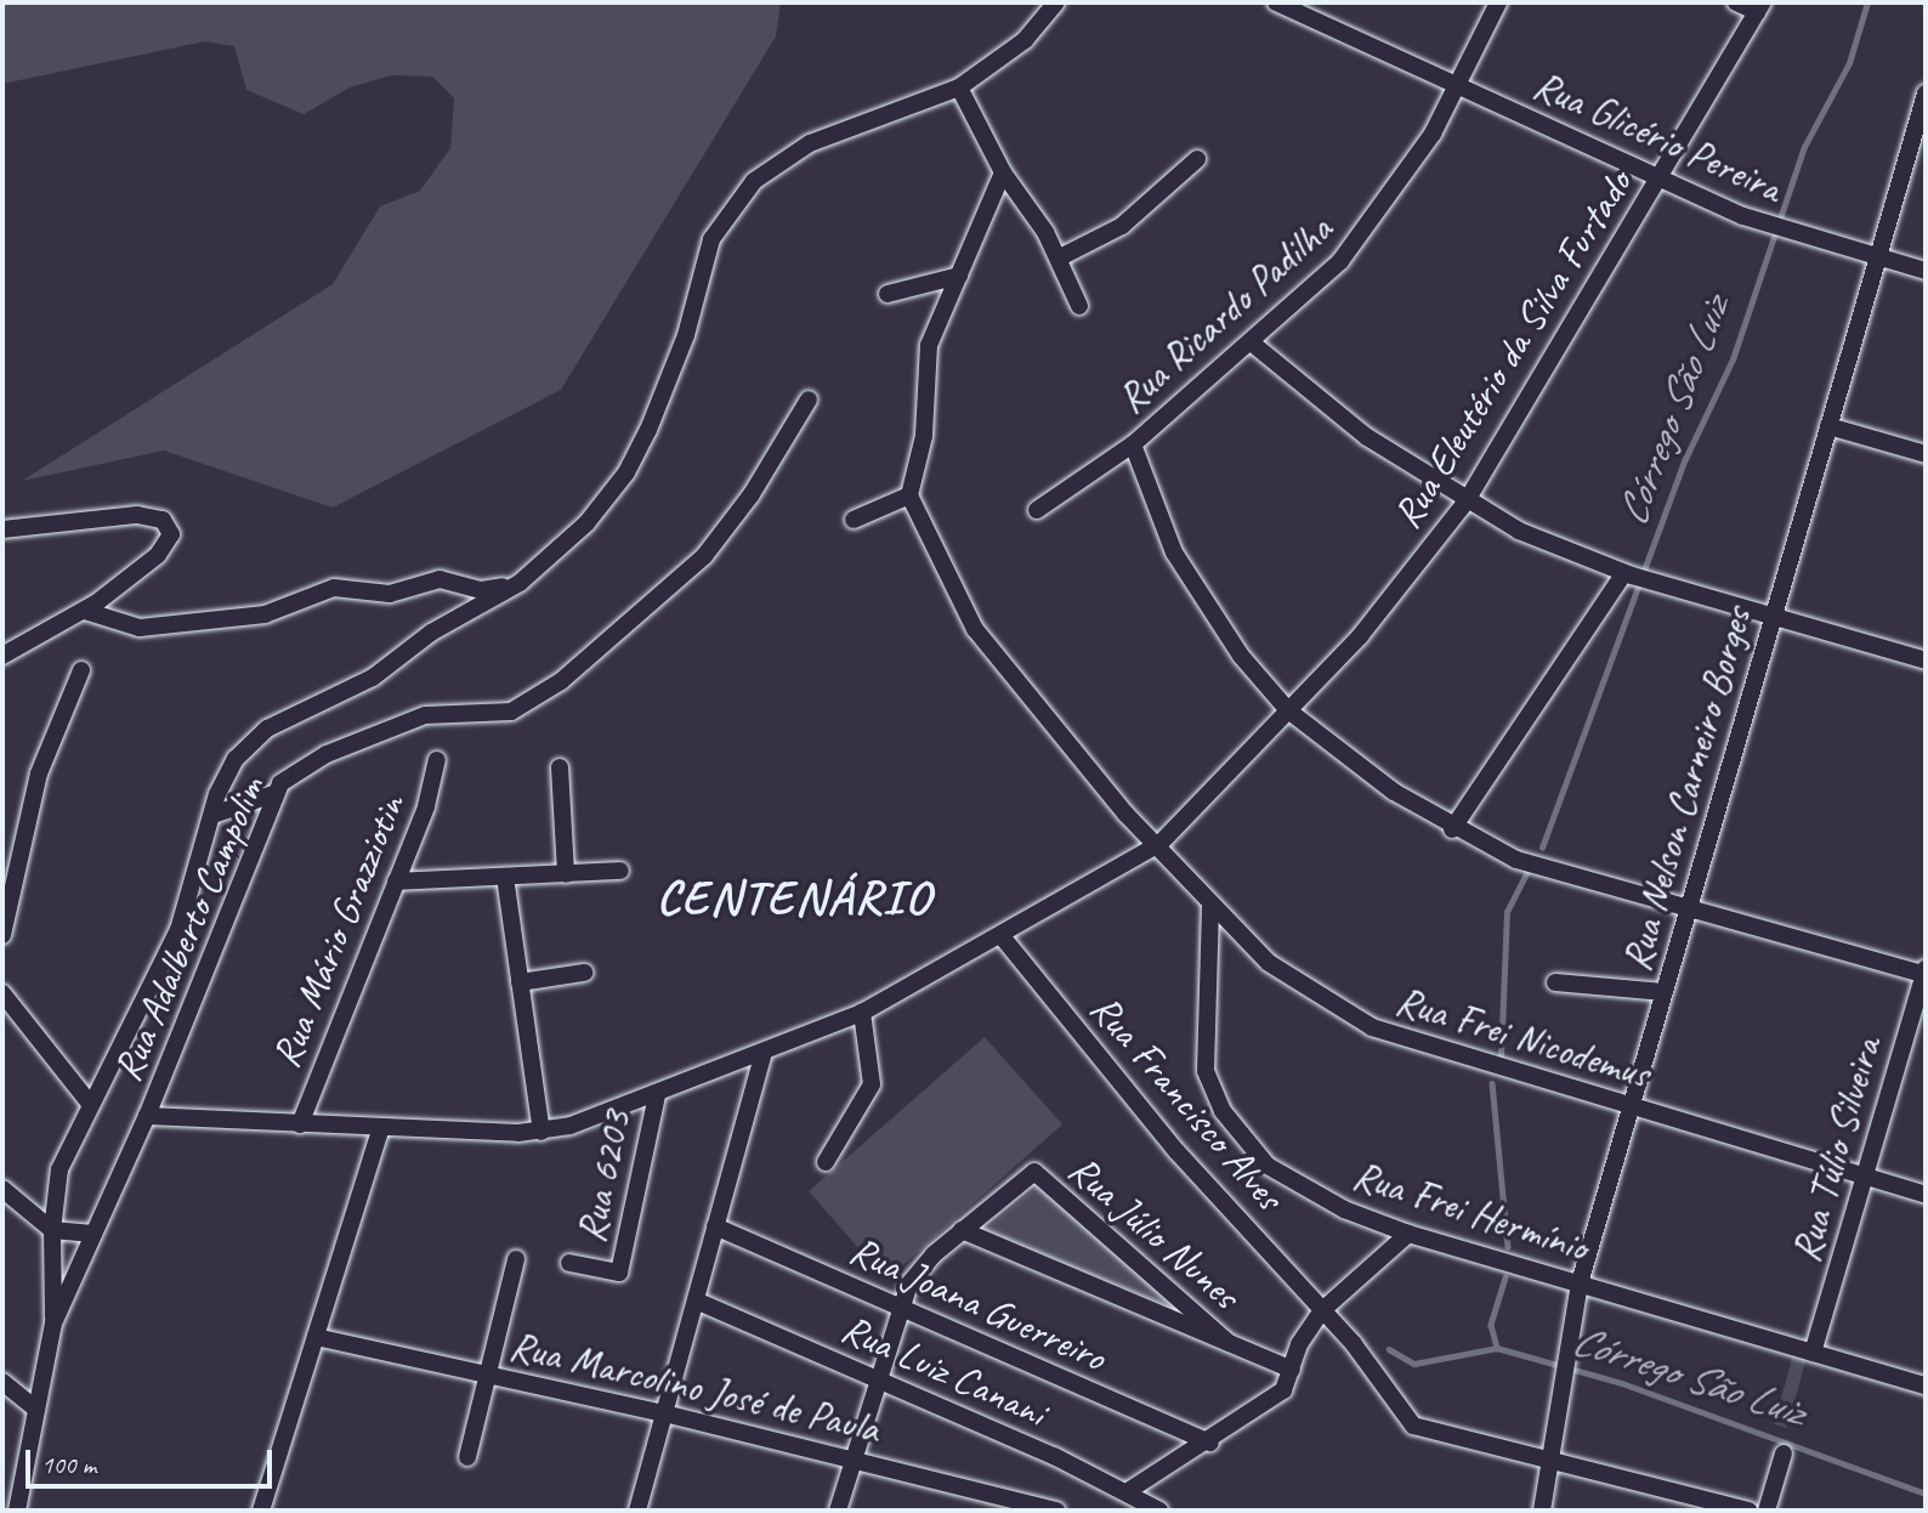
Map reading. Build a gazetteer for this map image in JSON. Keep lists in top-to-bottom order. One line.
{"streets":{"street":["Rua Glicério Pereira","Rua Ricardo Padilha","Rua Eleutério da Silva Furtado","Rua Nelson Carneiro Borges","Rua Adalberto Campolim","Rua Mário Grazziotin","Rua Frei Nicodemus","Rua Francisco Alves","Rua Túlio Silveira","Rua 6203","Rua Frei Hermínio","Rua Júlio Nunes","Rua Joana Guerreiro","Rua Luiz Canani","Rua Marcolino José de Paula"]},"crossings":[["Rua Glicério Pereira","Rua Ricardo Padilha"],["Rua Glicério Pereira","Rua Eleutério da Silva Furtado"],["Rua Glicério Pereira","Rua Nelson Carneiro Borges"],["Rua Eleutério da Silva Furtado","Rua Adalberto Campolim"],["Rua Eleutério da Silva Furtado","Rua Mário Grazziotin"],["Rua Eleutério da Silva Furtado","Rua Frei Nicodemus"],["Rua Eleutério da Silva Furtado","Rua Francisco Alves"],["Rua Eleutério da Silva Furtado","Rua 6203"],["Rua Nelson Carneiro Borges","Rua Frei Nicodemus"],["Rua Nelson Carneiro Borges","Rua Francisco Alves"],["Rua Nelson Carneiro Borges","Rua Frei Hermínio"],["Rua Frei Nicodemus","Rua Túlio Silveira"],["Rua Frei Nicodemus","Rua Frei Hermínio"],["Rua Túlio Silveira","Rua Frei Hermínio"]],"districts":["CENTENÁRIO"],"water":["Córrego São Luiz"],"scale_bar":"100 m"}
